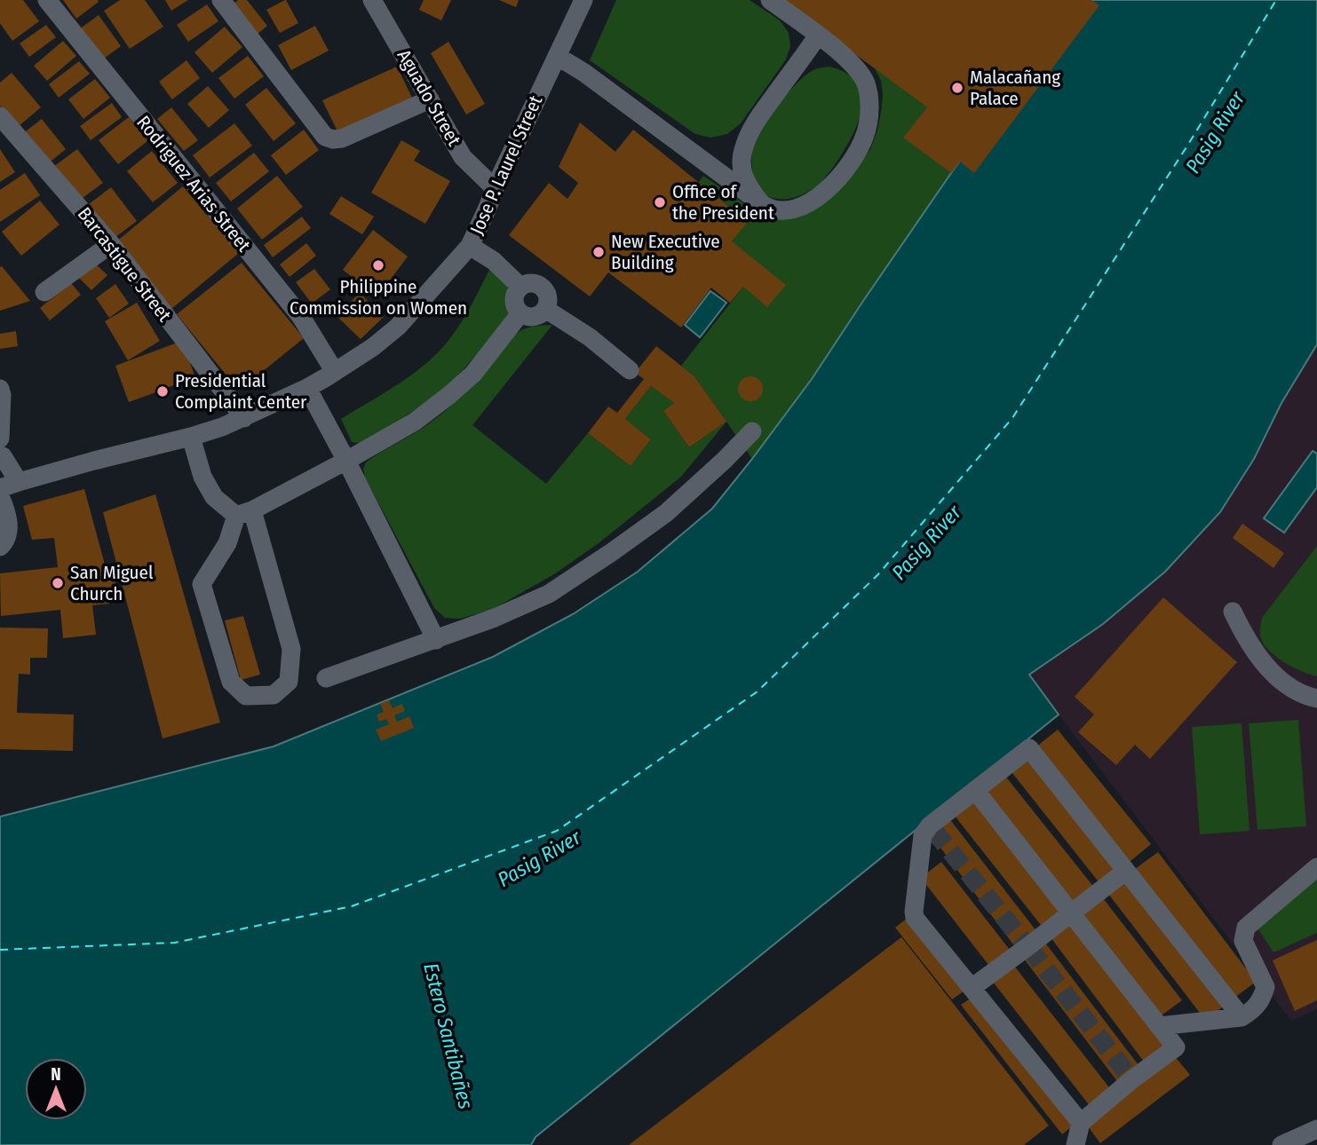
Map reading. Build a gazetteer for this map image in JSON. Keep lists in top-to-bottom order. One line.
{"streets":{"street":["Aguado Street","Jose P. Laurel Street","Rodriguez Arias Street","Barcastigue Street"]},"crossings":[["Aguado Street","Jose P. Laurel Street"],["Jose P. Laurel Street","Rodriguez Arias Street"],["Jose P. Laurel Street","Barcastigue Street"]],"water":["Pasig River","Estero Santibañes"],"places":["Malacañang Palace","Office of the President","New Executive Building","Philippine Commission on Women","Presidential Complaint Center","San Miguel Church"],"north":"top"}
